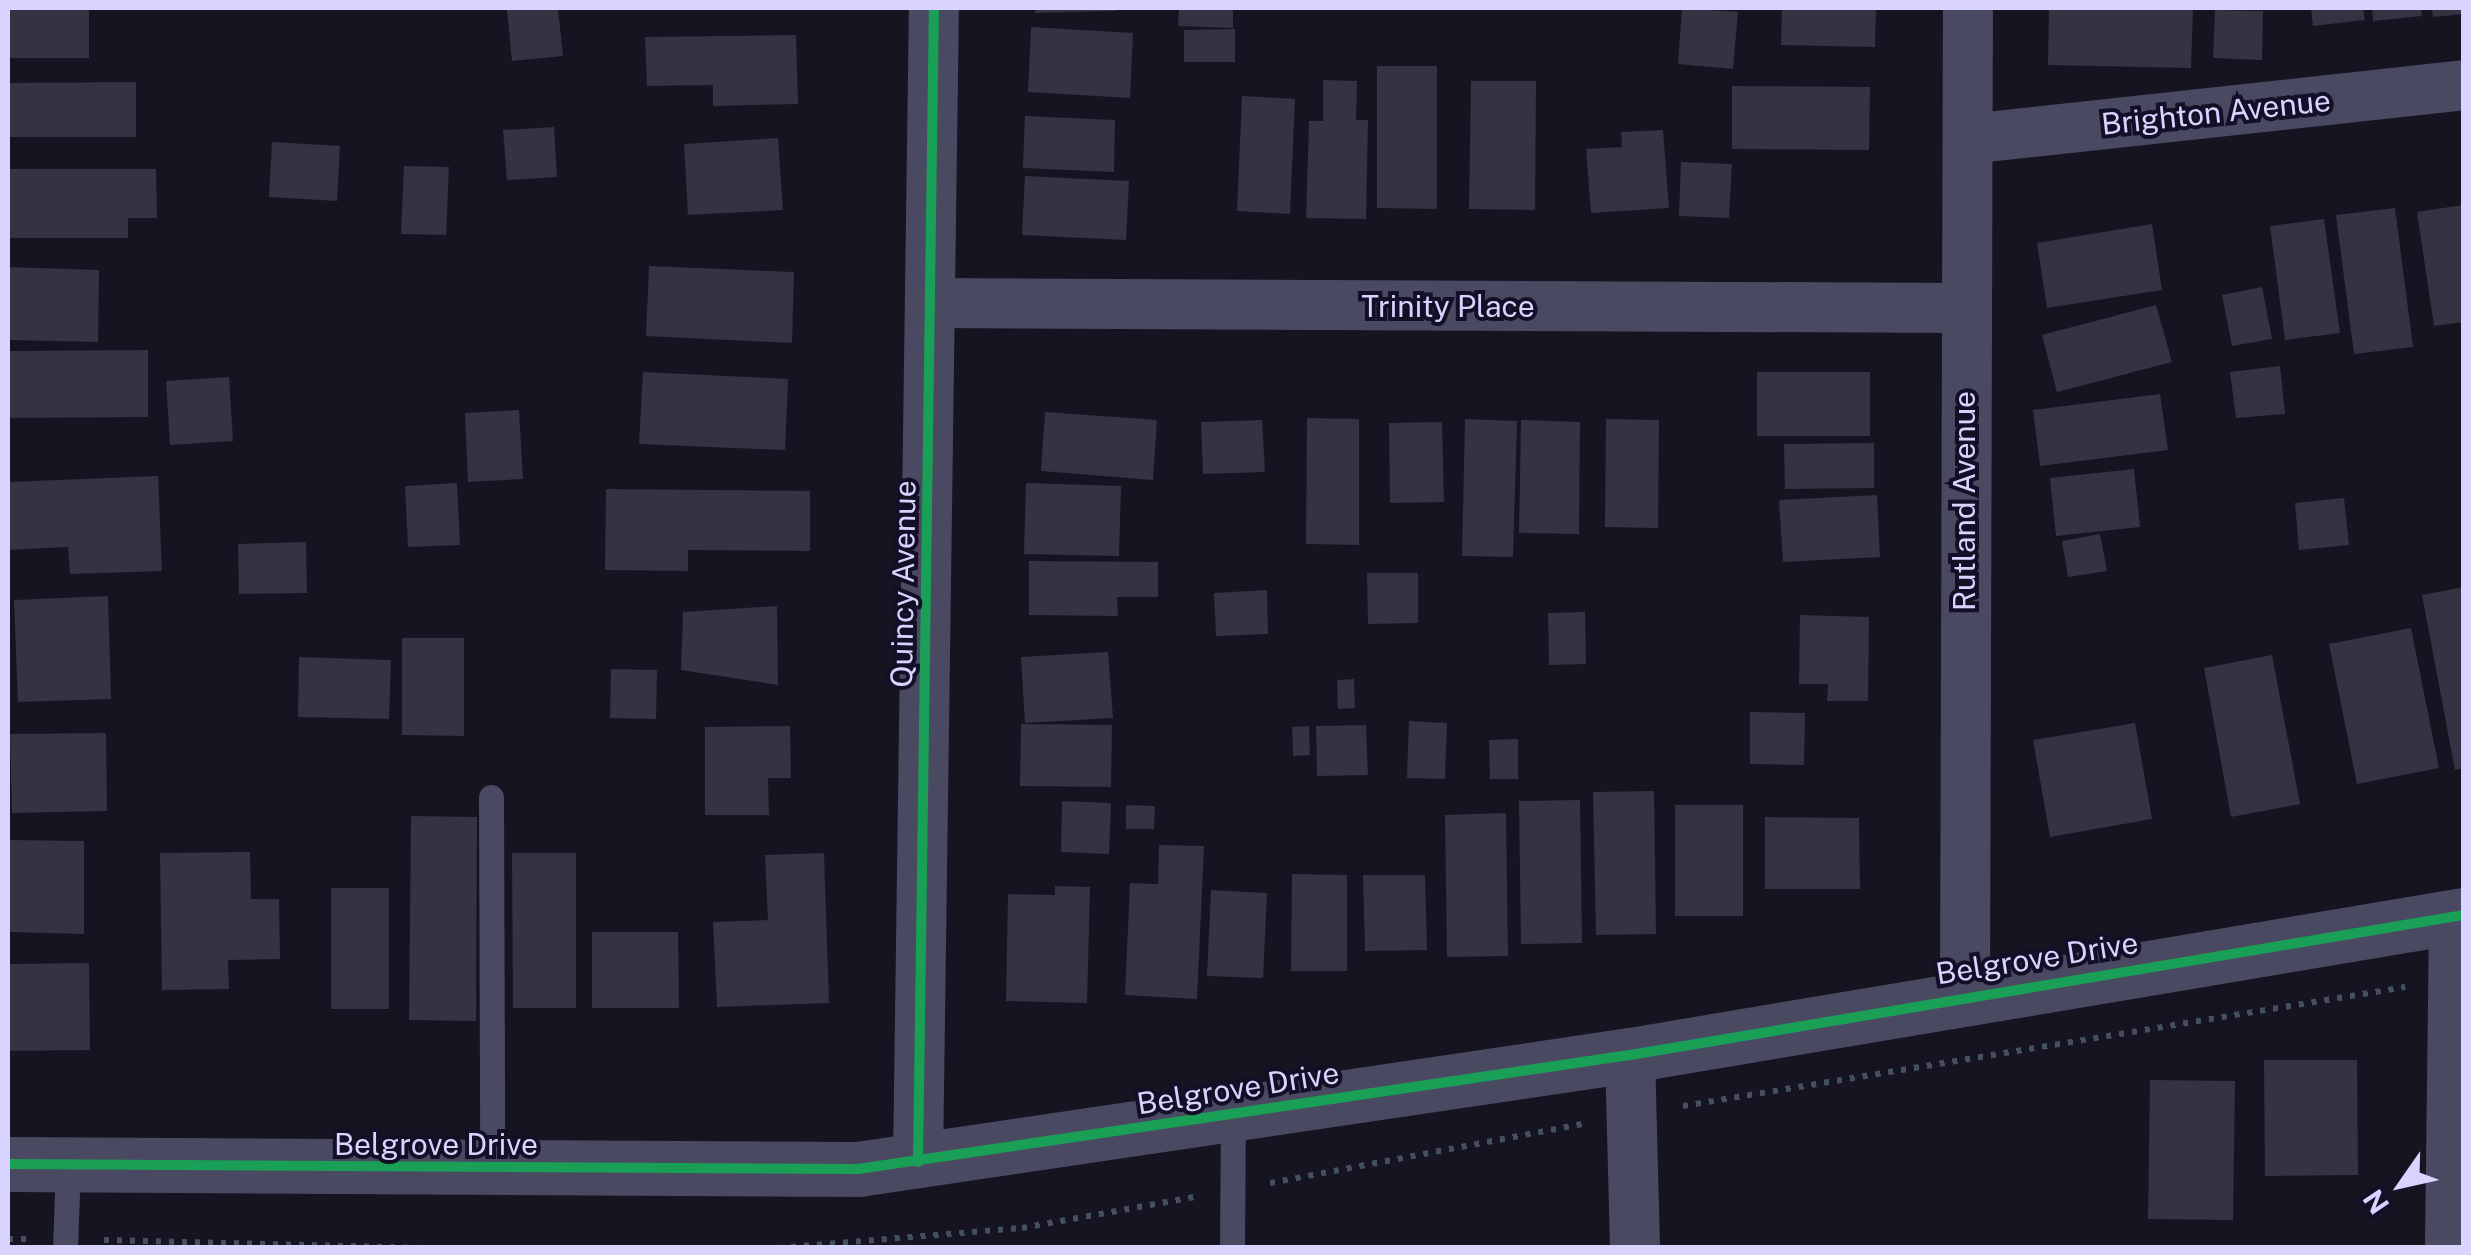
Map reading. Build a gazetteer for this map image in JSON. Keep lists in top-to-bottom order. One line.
{"streets":{"street":["Brighton Avenue","Trinity Place","Rutland Avenue","Quincy Avenue","Belgrove Drive"]},"crossings":[["Brighton Avenue","Rutland Avenue"],["Trinity Place","Rutland Avenue"],["Trinity Place","Quincy Avenue"],["Rutland Avenue","Belgrove Drive"],["Quincy Avenue","Belgrove Drive"]],"north":"bottom left"}
